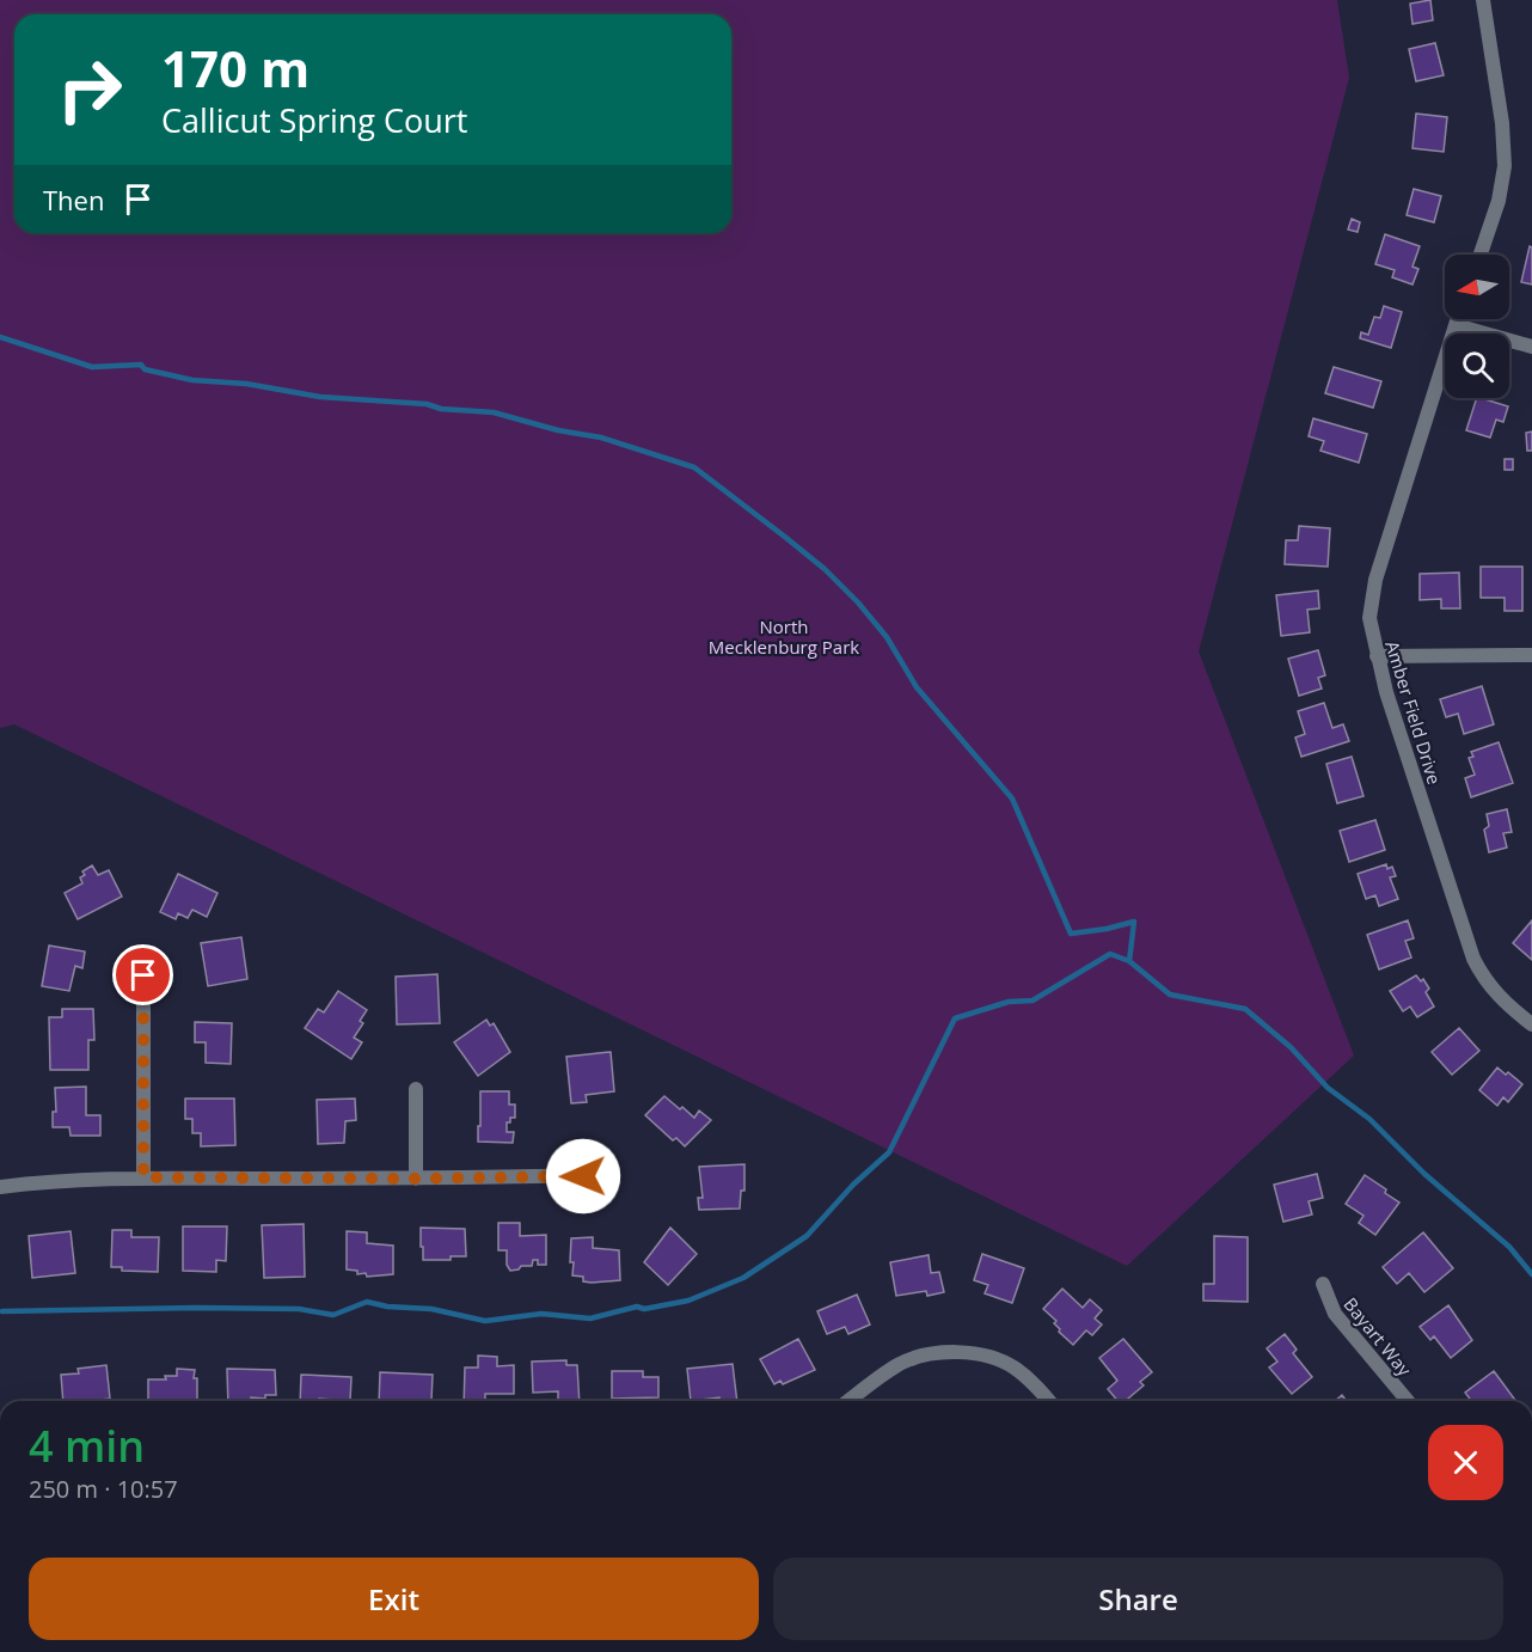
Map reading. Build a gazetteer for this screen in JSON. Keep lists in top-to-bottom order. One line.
{"streets":{"street":["Amber Field Drive","Bayart Way"]},"parks":["North Mecklenburg Park"],"north":"left","page":{"turn":["170 m","Callicut Spring Court"],"then":"Then","heading":["4 min","250 m · 10:57"],"buttons":["Exit","Share"]}}
